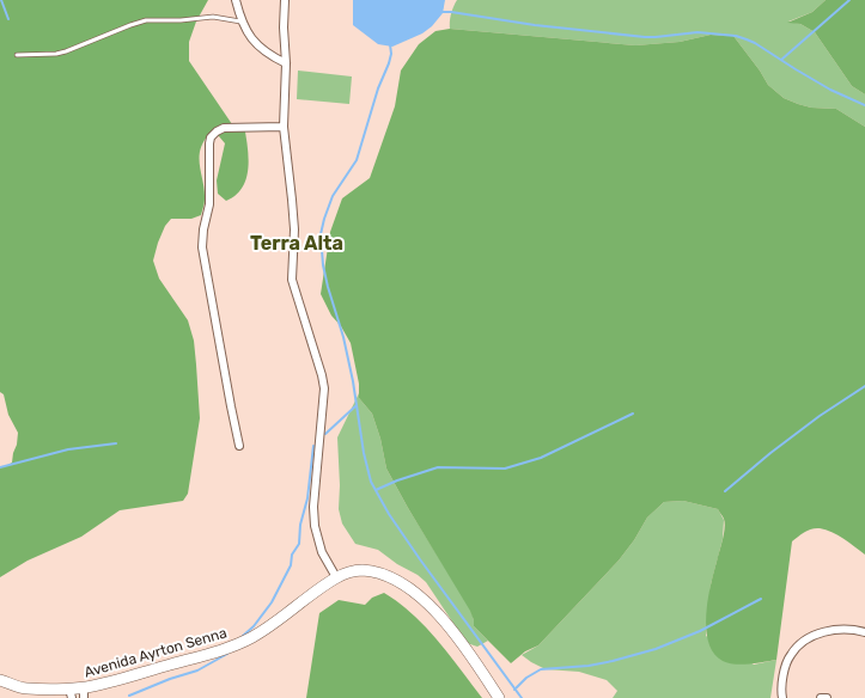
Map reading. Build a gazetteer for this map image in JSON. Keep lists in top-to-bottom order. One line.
{"streets":{"street":["Avenida Ayrton Senna"]},"districts":["Terra Alta"]}
